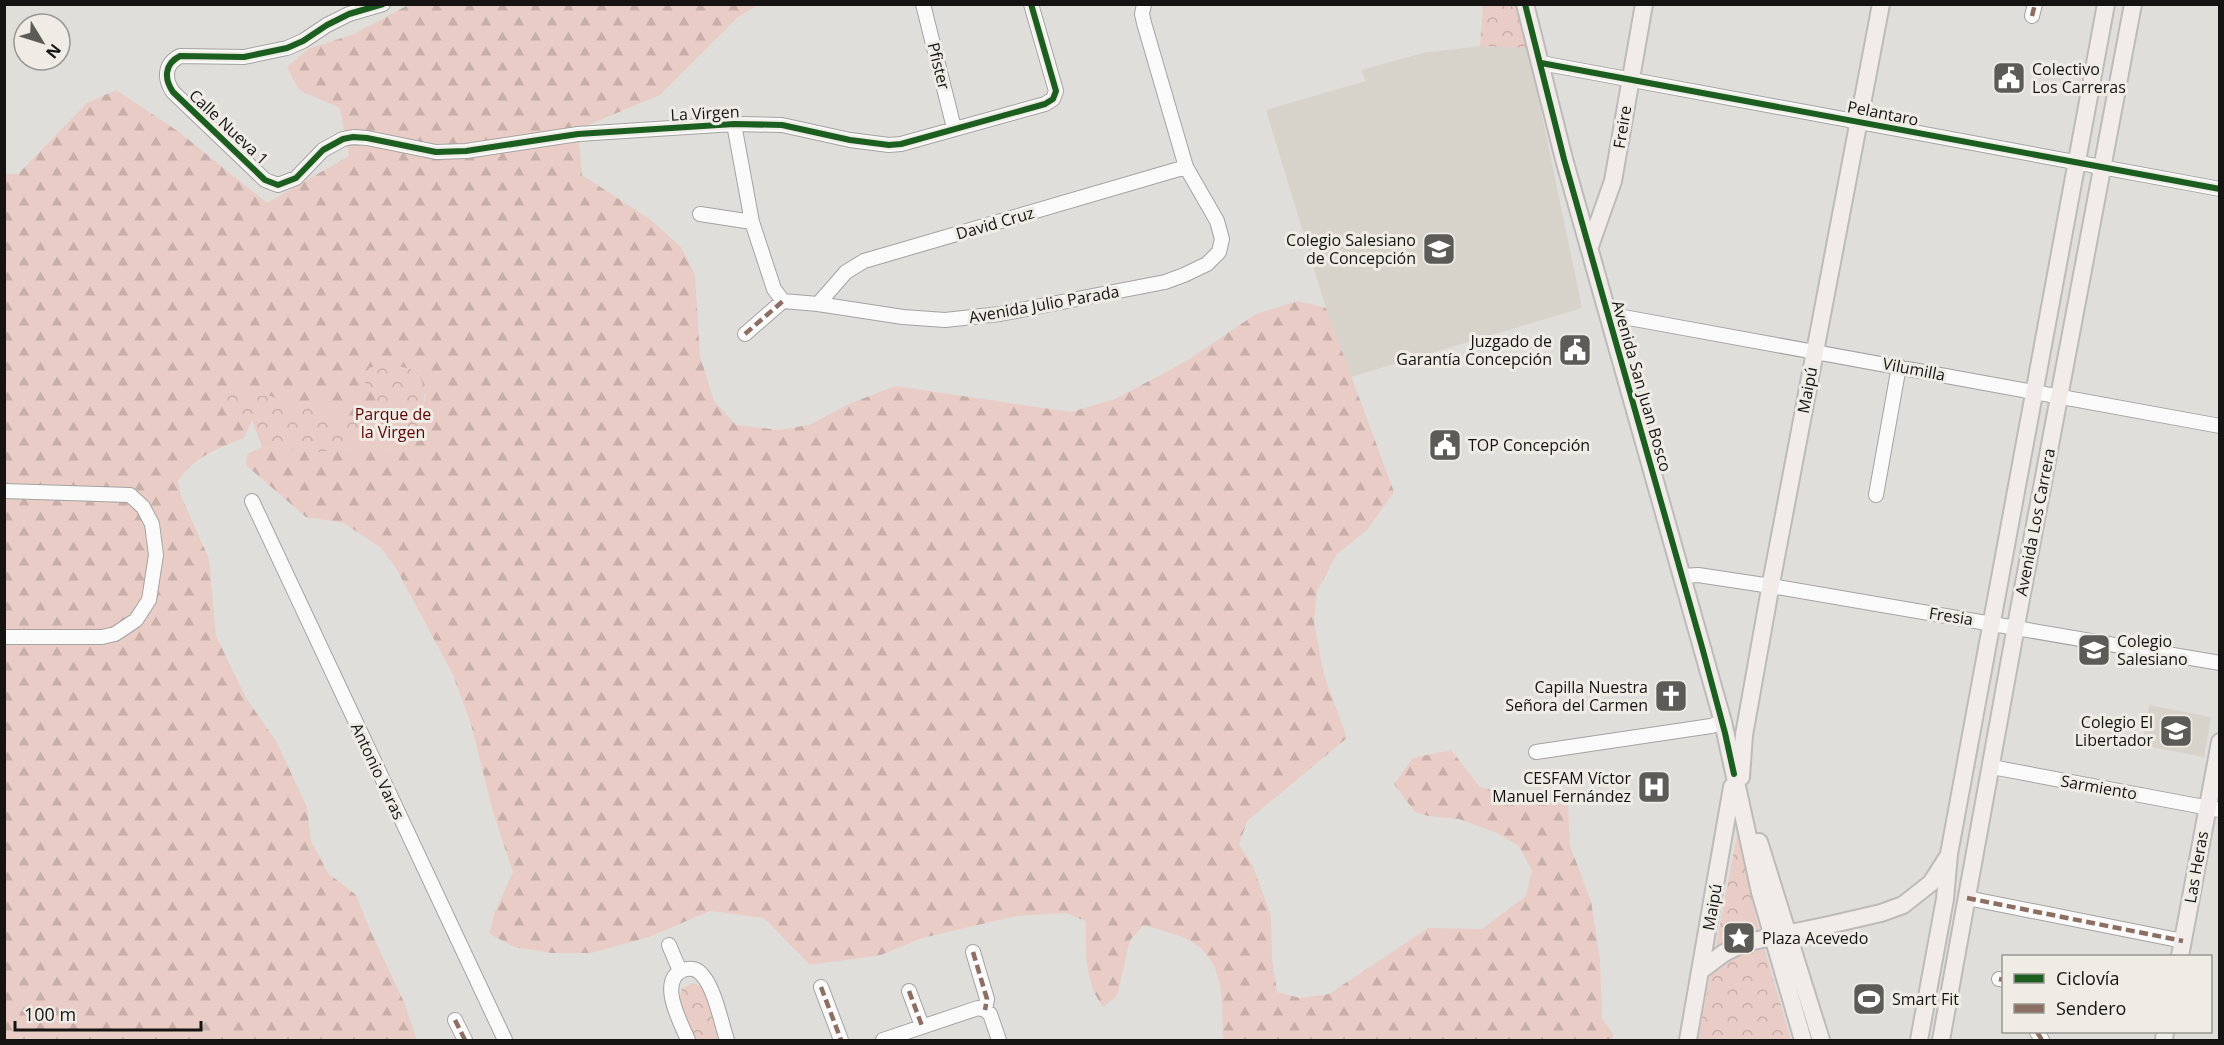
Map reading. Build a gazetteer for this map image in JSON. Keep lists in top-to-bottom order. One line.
{"streets":{"main road":["Freire","Avenida San Juan Bosco","Maipú","Avenida Los Carrera","Las Heras"],"street":["Pfister","La Virgen","Pelantaro","Calle Nueva 1","David Cruz","Avenida Julio Parada","Vilumilla","Fresia","Antonio Varas","Sarmiento"]},"crossings":[["Pfister","La Virgen"],["La Virgen","Calle Nueva 1"],["Pelantaro","Freire"],["Pelantaro","Avenida San Juan Bosco"],["Pelantaro","Maipú"],["Pelantaro","Avenida Los Carrera"],["Freire","Avenida San Juan Bosco"],["David Cruz","Avenida Julio Parada"],["Vilumilla","Avenida San Juan Bosco"],["Vilumilla","Maipú"],["Vilumilla","Avenida Los Carrera"],["Avenida San Juan Bosco","Maipú"],["Avenida San Juan Bosco","Fresia"],["Maipú","Fresia"],["Avenida Los Carrera","Fresia"],["Avenida Los Carrera","Sarmiento"],["Sarmiento","Las Heras"]],"parks":["Parque de la Virgen"],"places":{"public building":["Colectivo Los Carreras","Juzgado de Garantía Concepción","TOP Concepción"],"school or university":["Colegio Salesiano de Concepción","Colegio Salesiano","Colegio El Libertador"],"church":["Capilla Nuestra Señora del Carmen"],"hospital":["CESFAM Víctor Manuel Fernández"],"place":["Plaza Acevedo"],"sports":["Smart Fit"]},"legend":["Ciclovía","Sendero"],"scale_bar":"100 m","north":"bottom right"}
